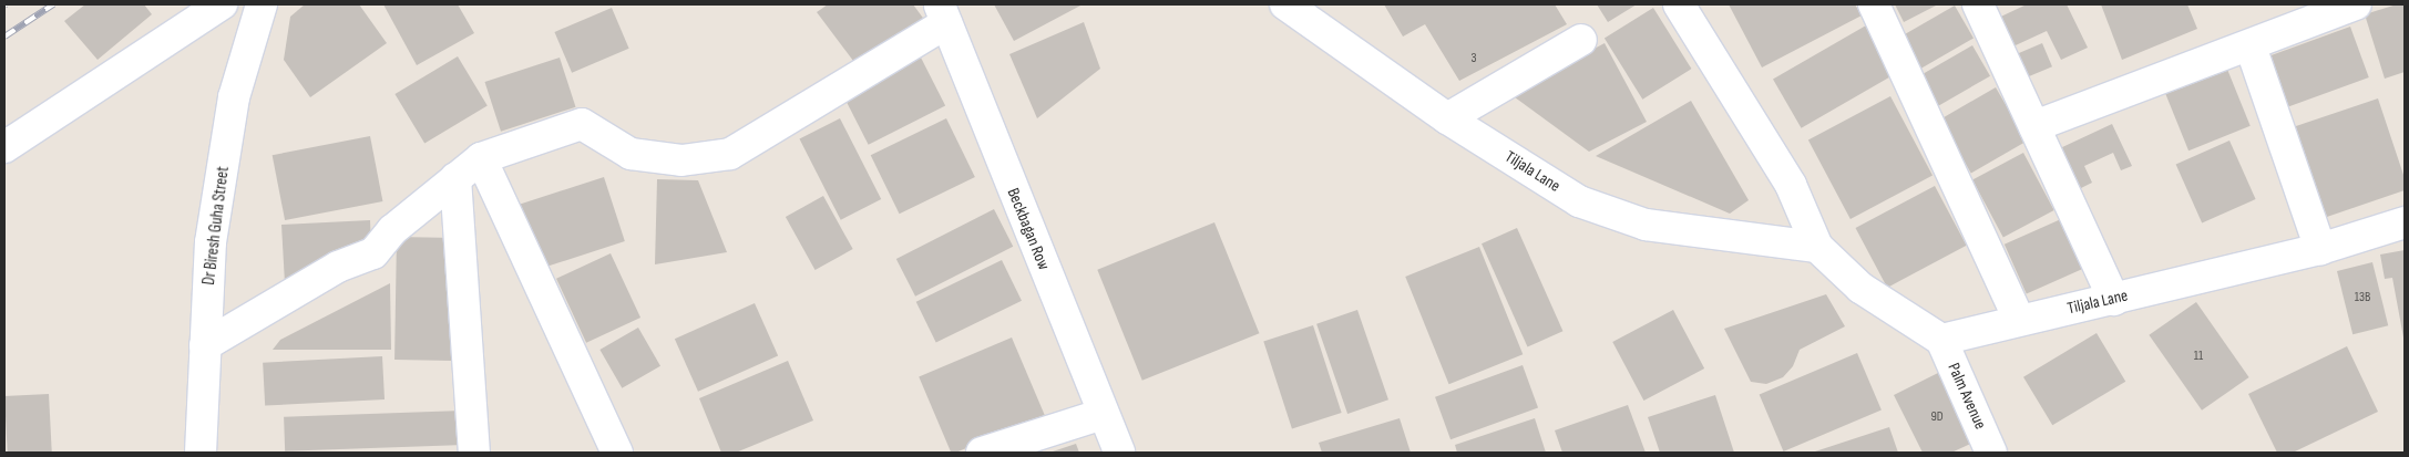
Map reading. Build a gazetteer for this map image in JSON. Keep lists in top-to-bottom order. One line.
{"streets":{"street":["Tiljala Lane","Dr Biresh Guha Street","Beckbagan Row","Palm Avenue"]},"crossings":[["Tiljala Lane","Palm Avenue"]],"house_numbers":["3","13B","11","9D"]}
